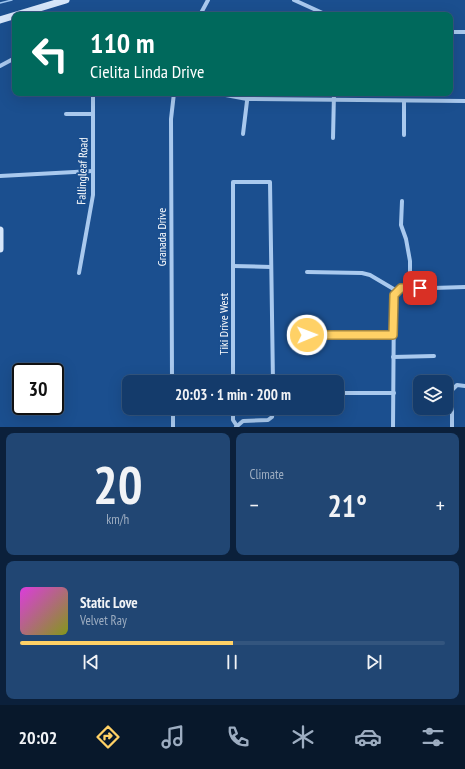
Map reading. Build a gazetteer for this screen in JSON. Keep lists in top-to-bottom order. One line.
{"streets":{"street":["Fallingleaf Road","Granada Drive","Tiki Drive West"]},"page":{"turn":["110 m","Cielita Linda Drive"],"limit":"30","trip":"20:03 · 1 min · 200 m","tile":[["20","km/h"],"Climate"],"heat":["−","21°","+"],"song":["Static Love","Velvet Ray"],"tabs":"20:02"}}
